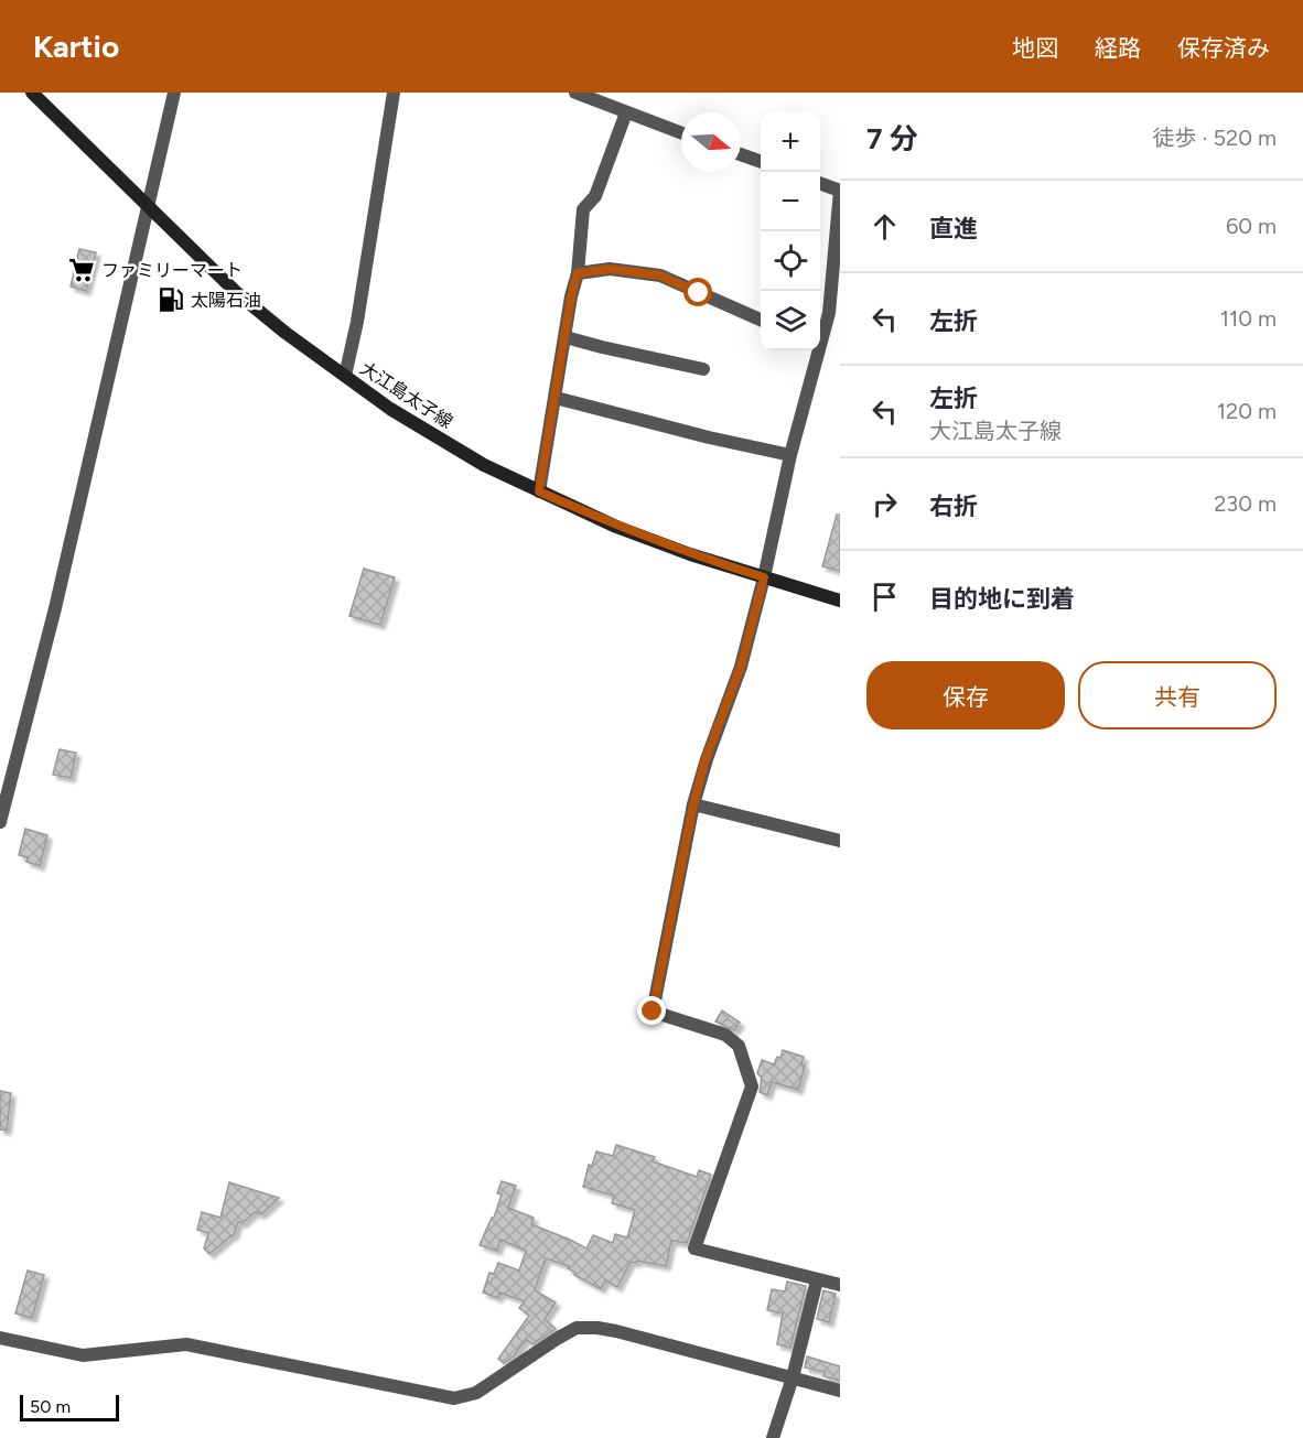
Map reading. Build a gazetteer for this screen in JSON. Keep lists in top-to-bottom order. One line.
{"streets":{"main road":["大江島太子線"]},"places":{"supermarket":["ファミリーマート"],"fuel station":["太陽石油"]},"scale_bar":"50 m","north":"right","page":{"header":"Kartio","nav":["地図","経路","保存済み"],"heading":["7 分","徒歩 · 520 m"],"map_buttons":["+","−"],"list":[["直進","60 m"],["左折","110 m"],["左折","大江島太子線","120 m"],["右折","230 m"],"目的地に到着"],"buttons":["保存","共有"],"scale":"50 m"}}
